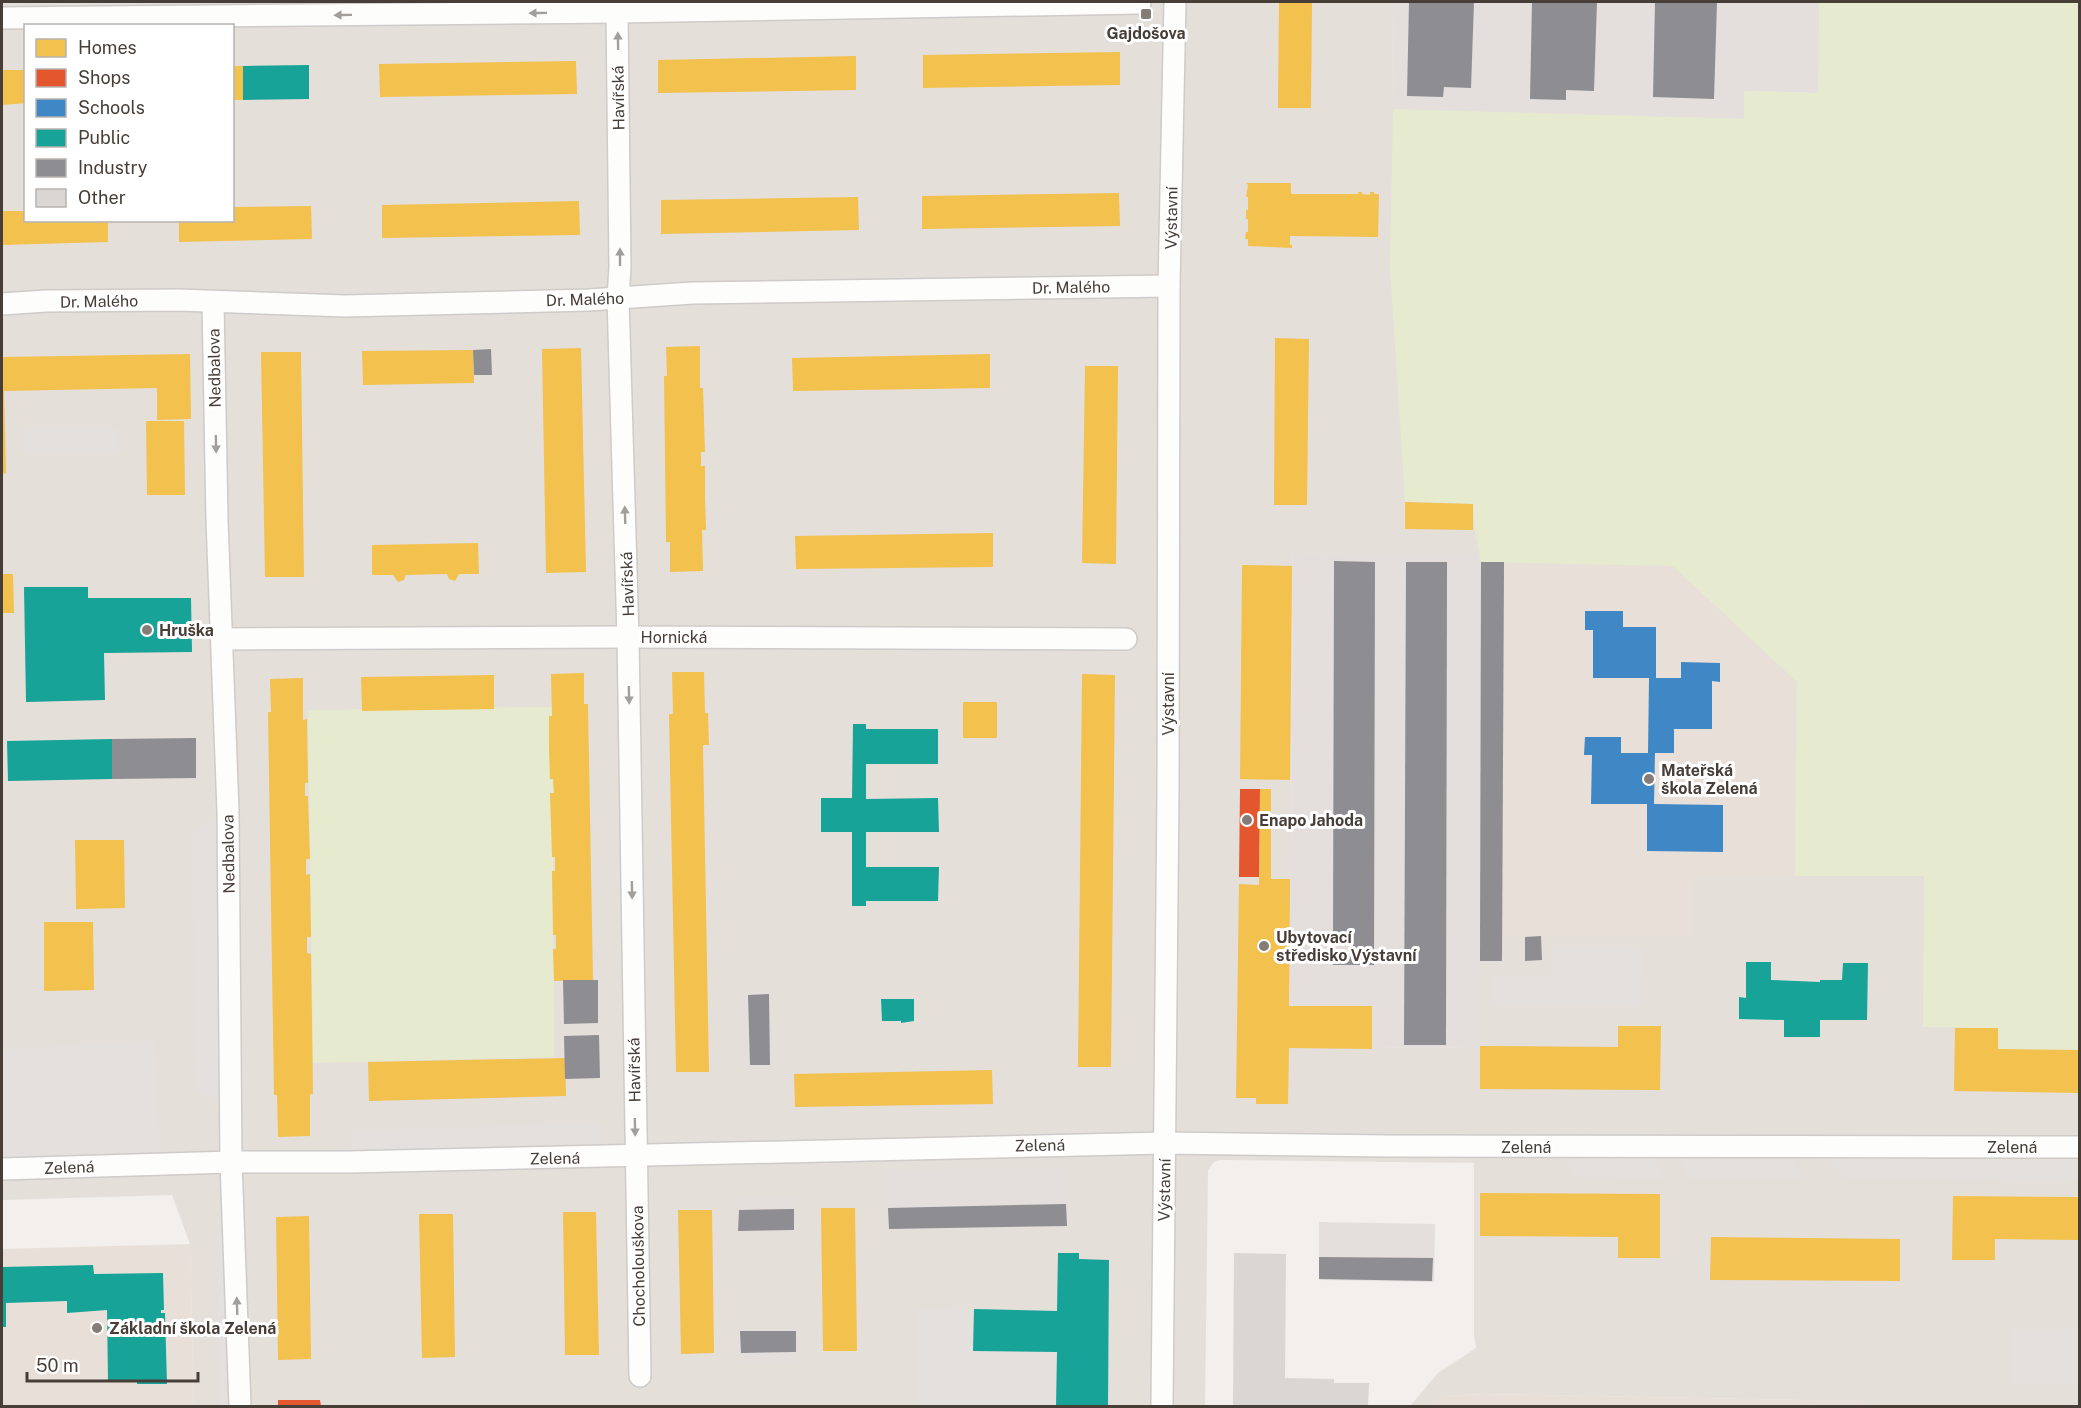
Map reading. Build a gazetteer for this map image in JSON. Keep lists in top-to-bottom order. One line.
{"streets":{"street":["Havířská","Výstavní","Dr. Malého","Nedbalova","Hornická","Zelená","Chocholouškova"]},"crossings":[["Havířská","Dr. Malého"],["Havířská","Hornická"],["Havířská","Zelená"],["Havířská","Chocholouškova"],["Výstavní","Dr. Malého"],["Výstavní","Zelená"],["Dr. Malého","Nedbalova"],["Nedbalova","Hornická"],["Nedbalova","Zelená"],["Zelená","Chocholouškova"]],"places":{"transit":["Gajdošova"],"other":["Hruška","Mateřská škola Zelená","Enapo Jahoda","Ubytovací středisko Výstavní","Základní škola Zelená"]},"legend":["Homes","Shops","Schools","Public","Industry","Other"],"scale_bar":"50 m"}
